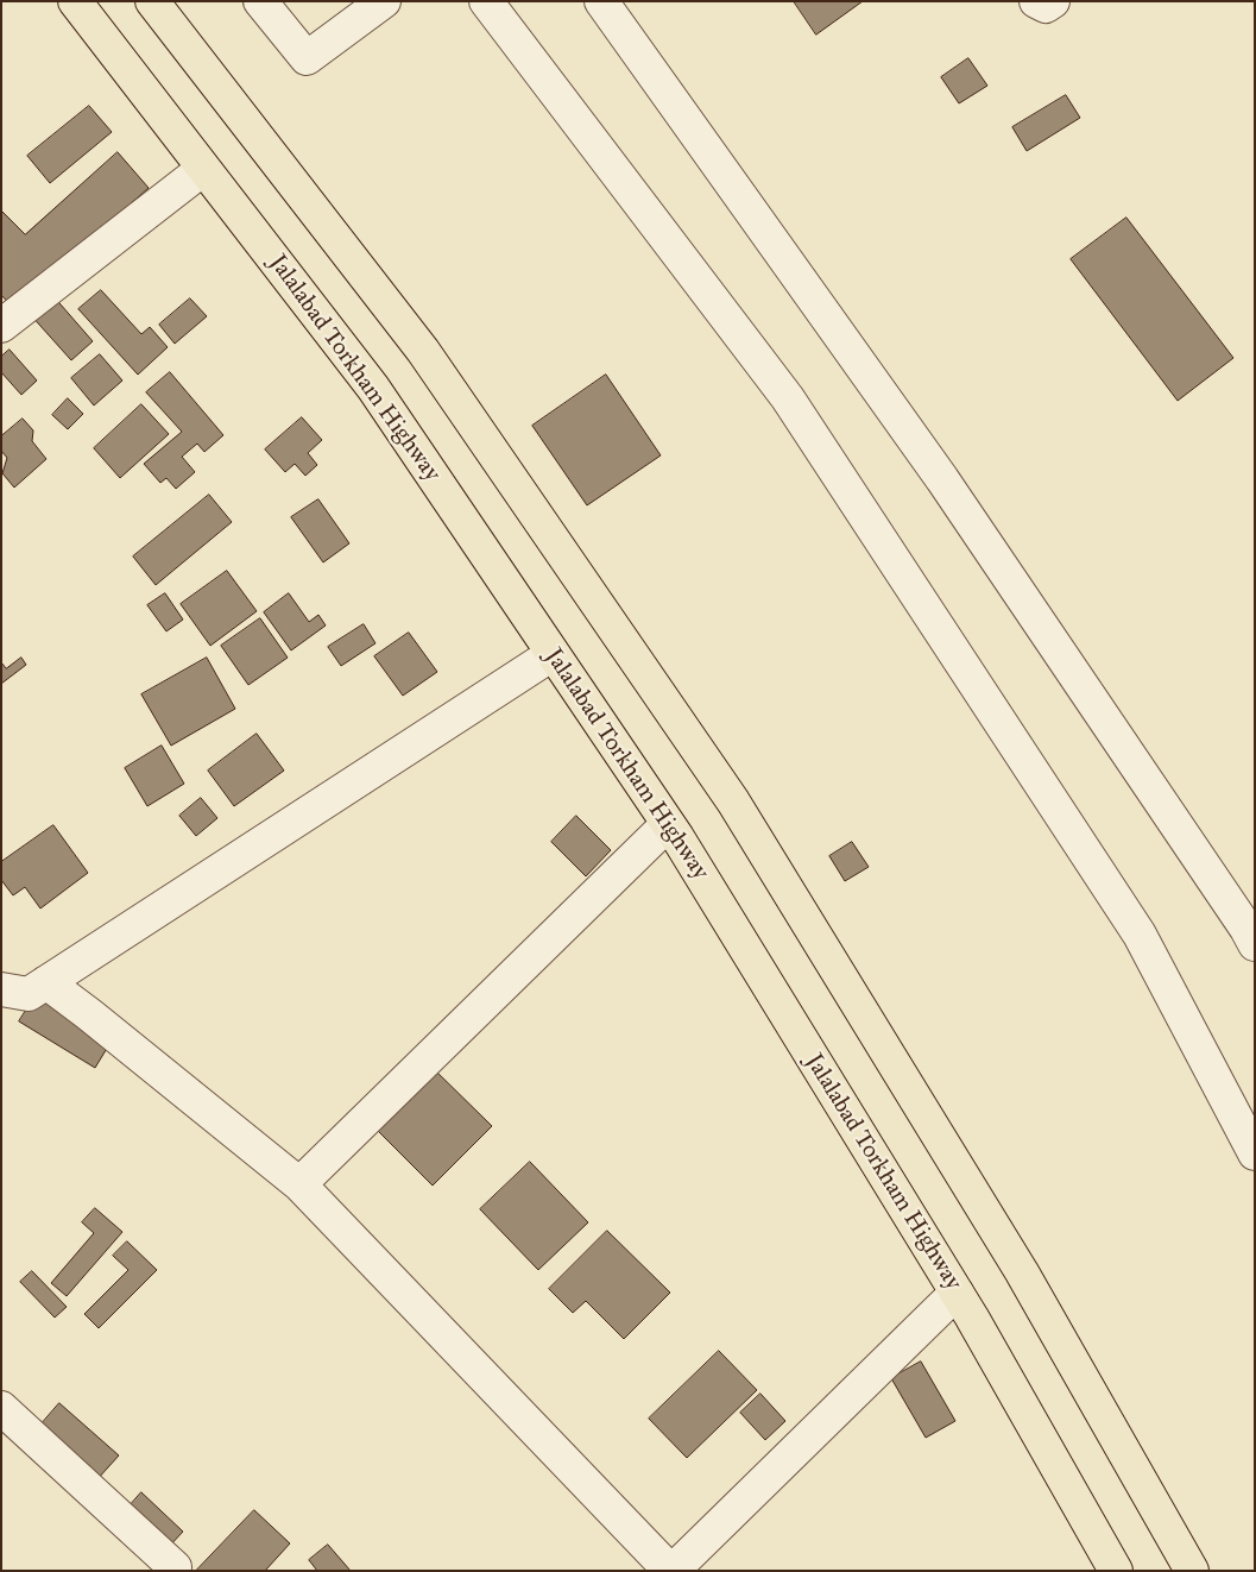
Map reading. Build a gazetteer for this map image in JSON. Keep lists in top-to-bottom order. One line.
{"streets":{"highway":["Jalalabad Torkham Highway"]}}
